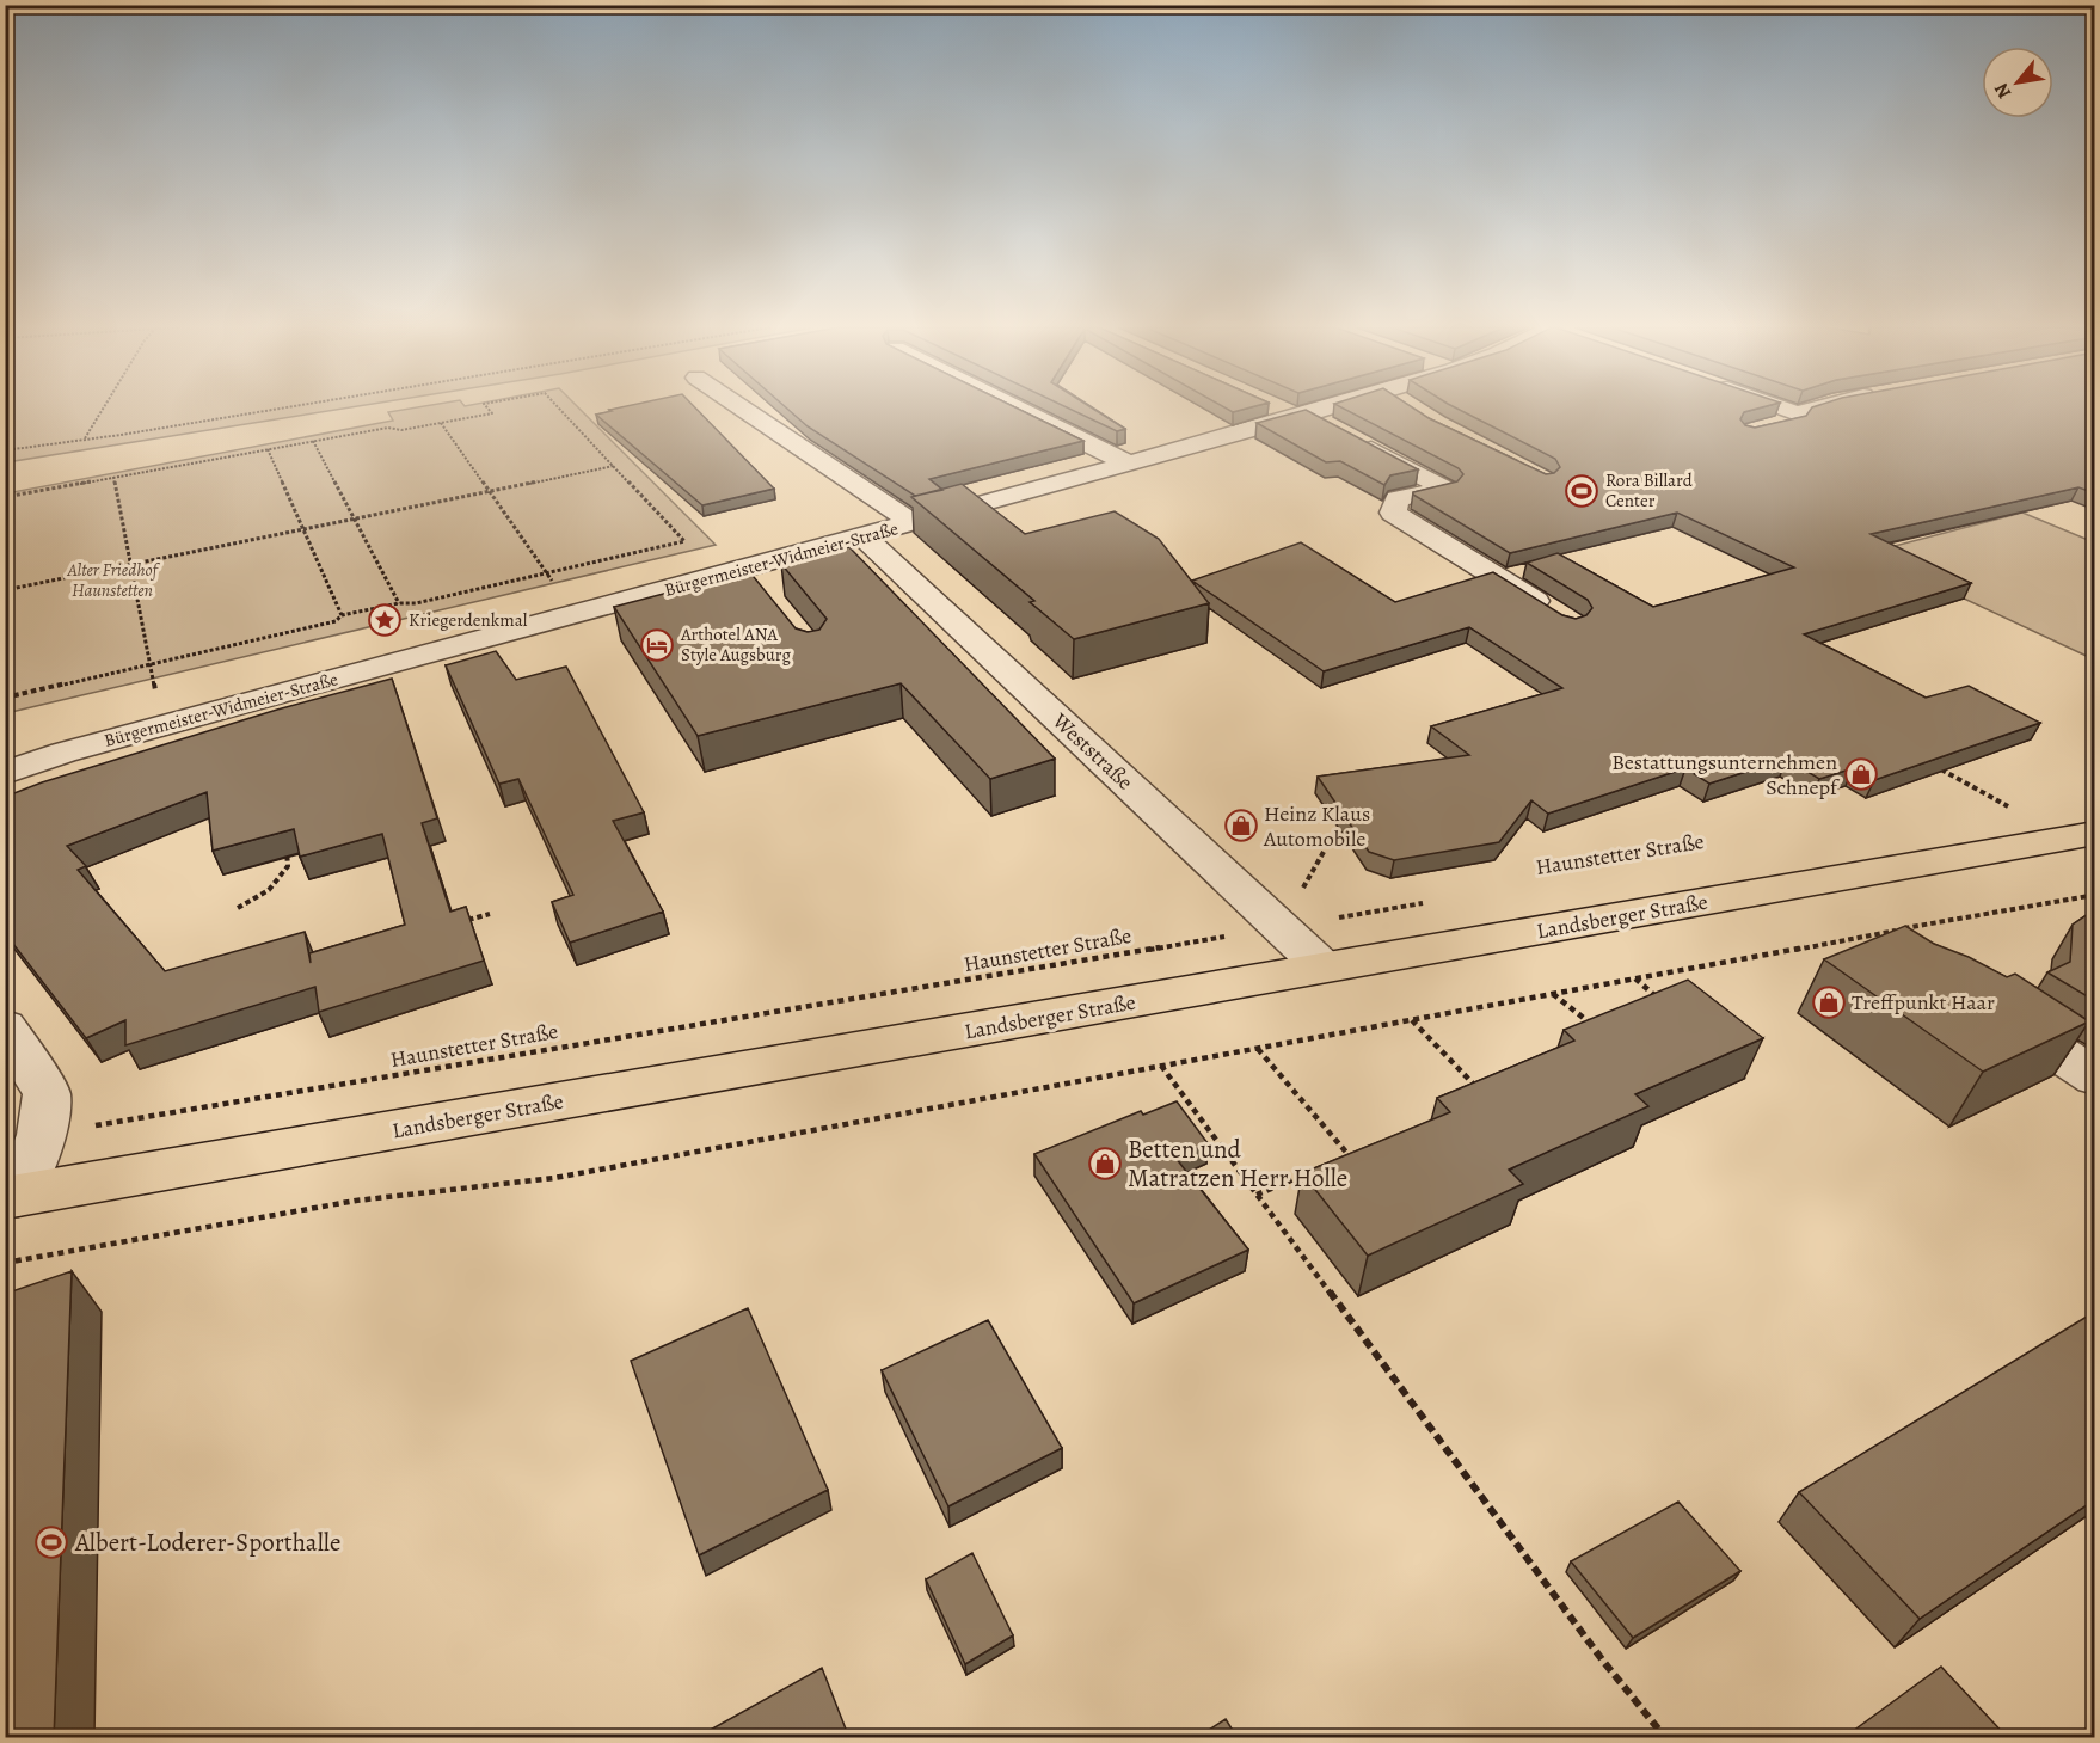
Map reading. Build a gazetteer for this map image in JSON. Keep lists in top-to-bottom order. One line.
{"streets":{"main road":["Landsberger Straße"],"street":["Bürgermeister-Widmeier-Straße","Weststraße"],"path":["Haunstetter Straße"]},"crossings":[["Bürgermeister-Widmeier-Straße","Weststraße"],["Weststraße","Haunstetter Straße"],["Weststraße","Landsberger Straße"]],"parks":["Alter Friedhof Haunstetten"],"places":{"sports":["Rora Billard Center","Albert-Loderer-Sporthalle"],"place":["Kriegerdenkmal"],"hotel":["Arthotel ANA Style Augsburg"],"shop":["Bestattungsunternehmen Schnepf","Heinz Klaus Automobile","Treffpunkt Haar","Betten und Matratzen Herr Holle"]},"north":"bottom left"}
